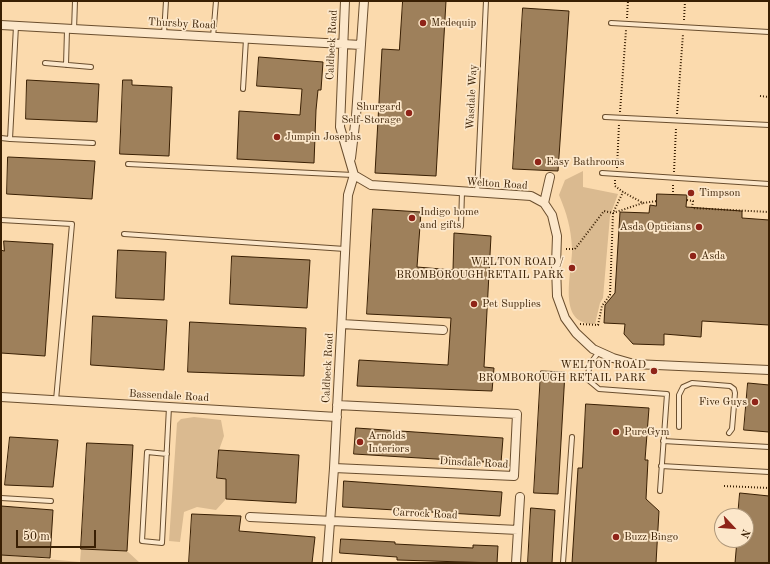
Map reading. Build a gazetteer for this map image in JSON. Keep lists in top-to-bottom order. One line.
{"streets":{"street":["Thursby Road","Caldbeck Road","Welton Road","Bassendale Road","Dinsdale Road","Carrock Road"],"lane":["Wasdale Way"]},"crossings":[["Thursby Road","Caldbeck Road"],["Caldbeck Road","Welton Road"],["Caldbeck Road","Bassendale Road"],["Caldbeck Road","Dinsdale Road"],["Caldbeck Road","Carrock Road"],["Wasdale Way","Welton Road"]],"places":["Medequip","Shurgard Self-Storage","Jumpin Josephs","Easy Bathrooms","Timpson","Indigo home and gifts","Asda Opticians","Asda","WELTON ROAD / BROMBOROUGH RETAIL PARK","Pet Supplies","WELTON ROAD BROMBOROUGH RETAIL PARK","Five Guys","PureGym","Arnolds Interiors","Buzz Bingo"],"scale_bar":"50 m","north":"bottom right"}
